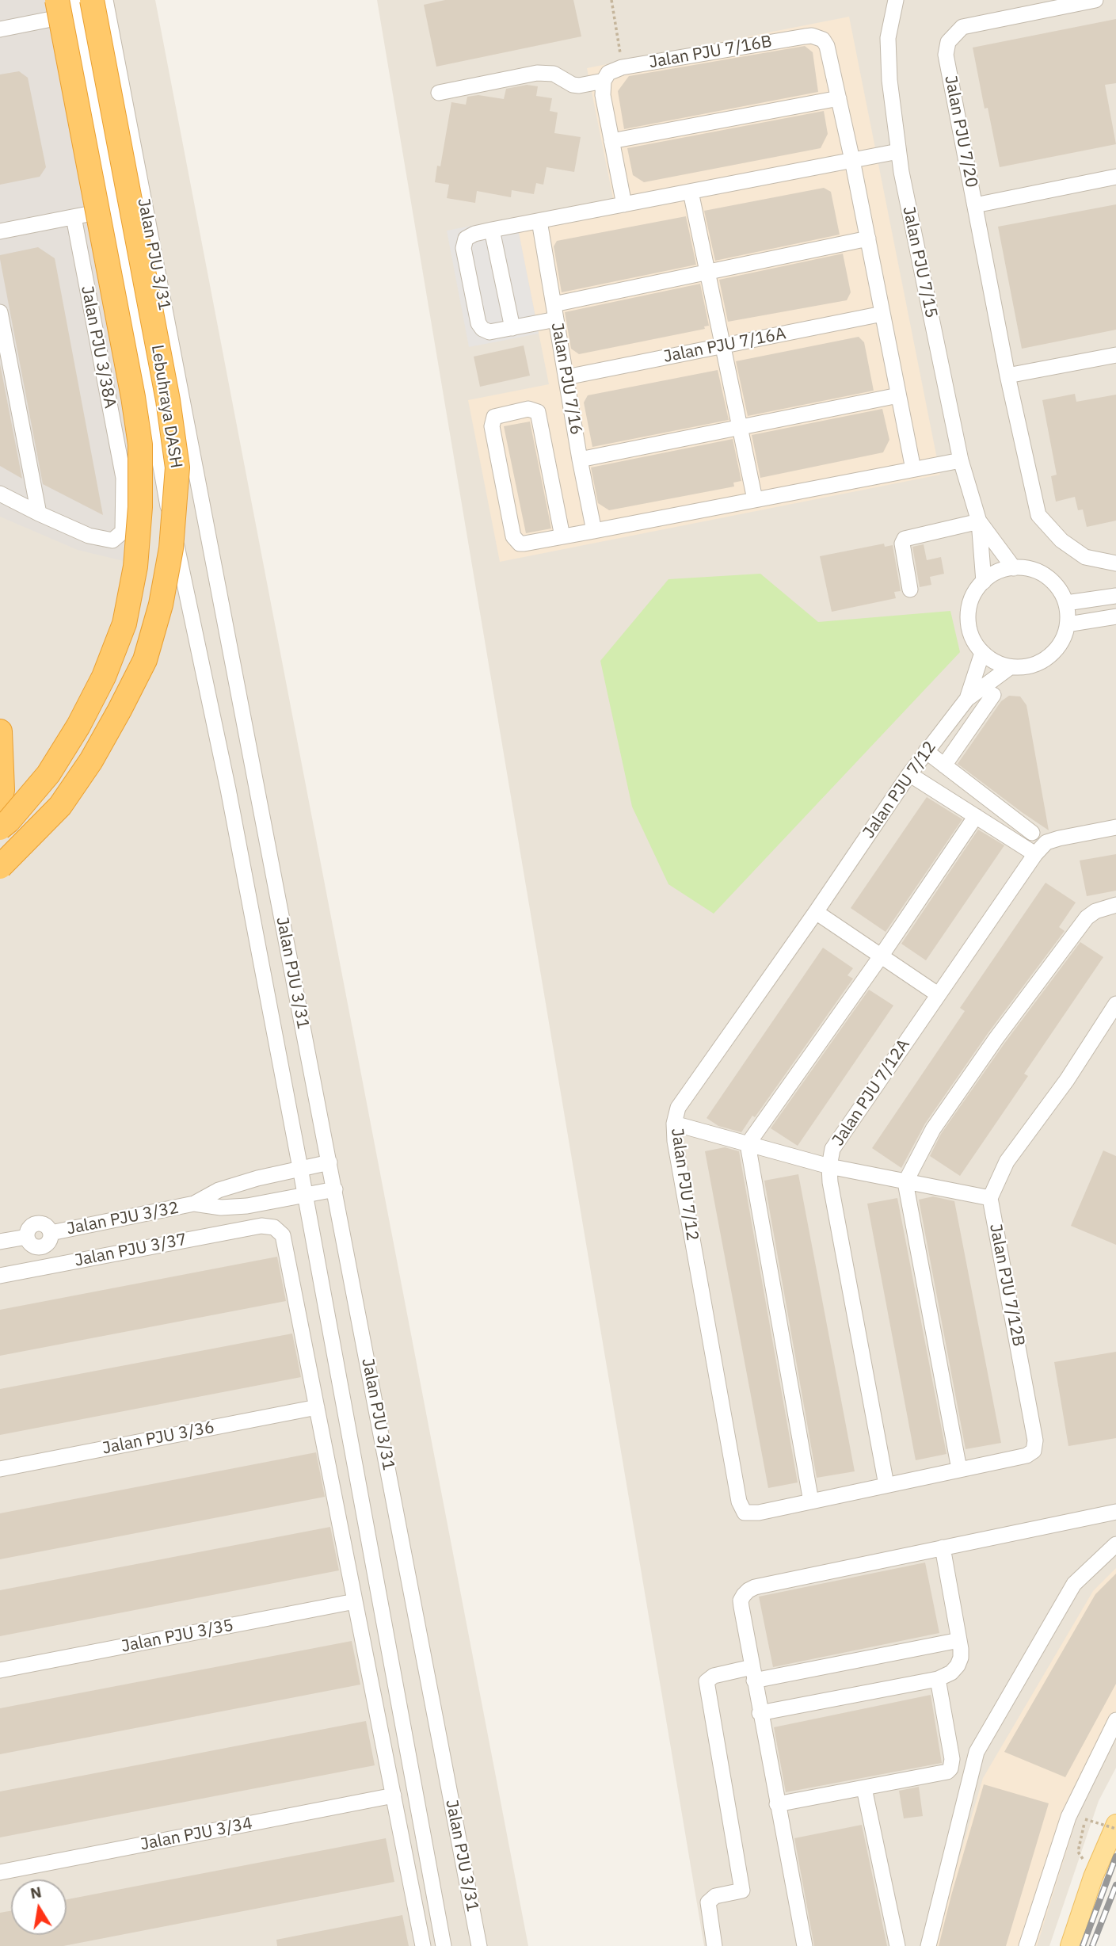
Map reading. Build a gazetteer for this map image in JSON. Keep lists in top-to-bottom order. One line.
{"streets":{"highway":["Lebuhraya DASH"],"street":["Jalan PJU 7/16B","Jalan PJU 7/20","Jalan PJU 3/31","Jalan PJU 7/15","Jalan PJU 7/16A","Jalan PJU 3/38A","Jalan PJU 7/16","Jalan PJU 7/12","Jalan PJU 7/12A","Jalan PJU 3/32","Jalan PJU 3/37","Jalan PJU 7/12B","Jalan PJU 3/36","Jalan PJU 3/35","Jalan PJU 3/34"]},"crossings":[["Jalan PJU 3/31","Lebuhraya DASH"],["Jalan PJU 3/31","Jalan PJU 3/32"],["Jalan PJU 7/15","Jalan PJU 7/12"],["Jalan PJU 7/16A","Jalan PJU 7/16"],["Jalan PJU 7/12","Jalan PJU 7/12A"],["Jalan PJU 7/12","Jalan PJU 7/12B"],["Jalan PJU 7/12A","Jalan PJU 7/12B"],["Jalan PJU 3/37","Jalan PJU 3/36"]],"north":"top"}
